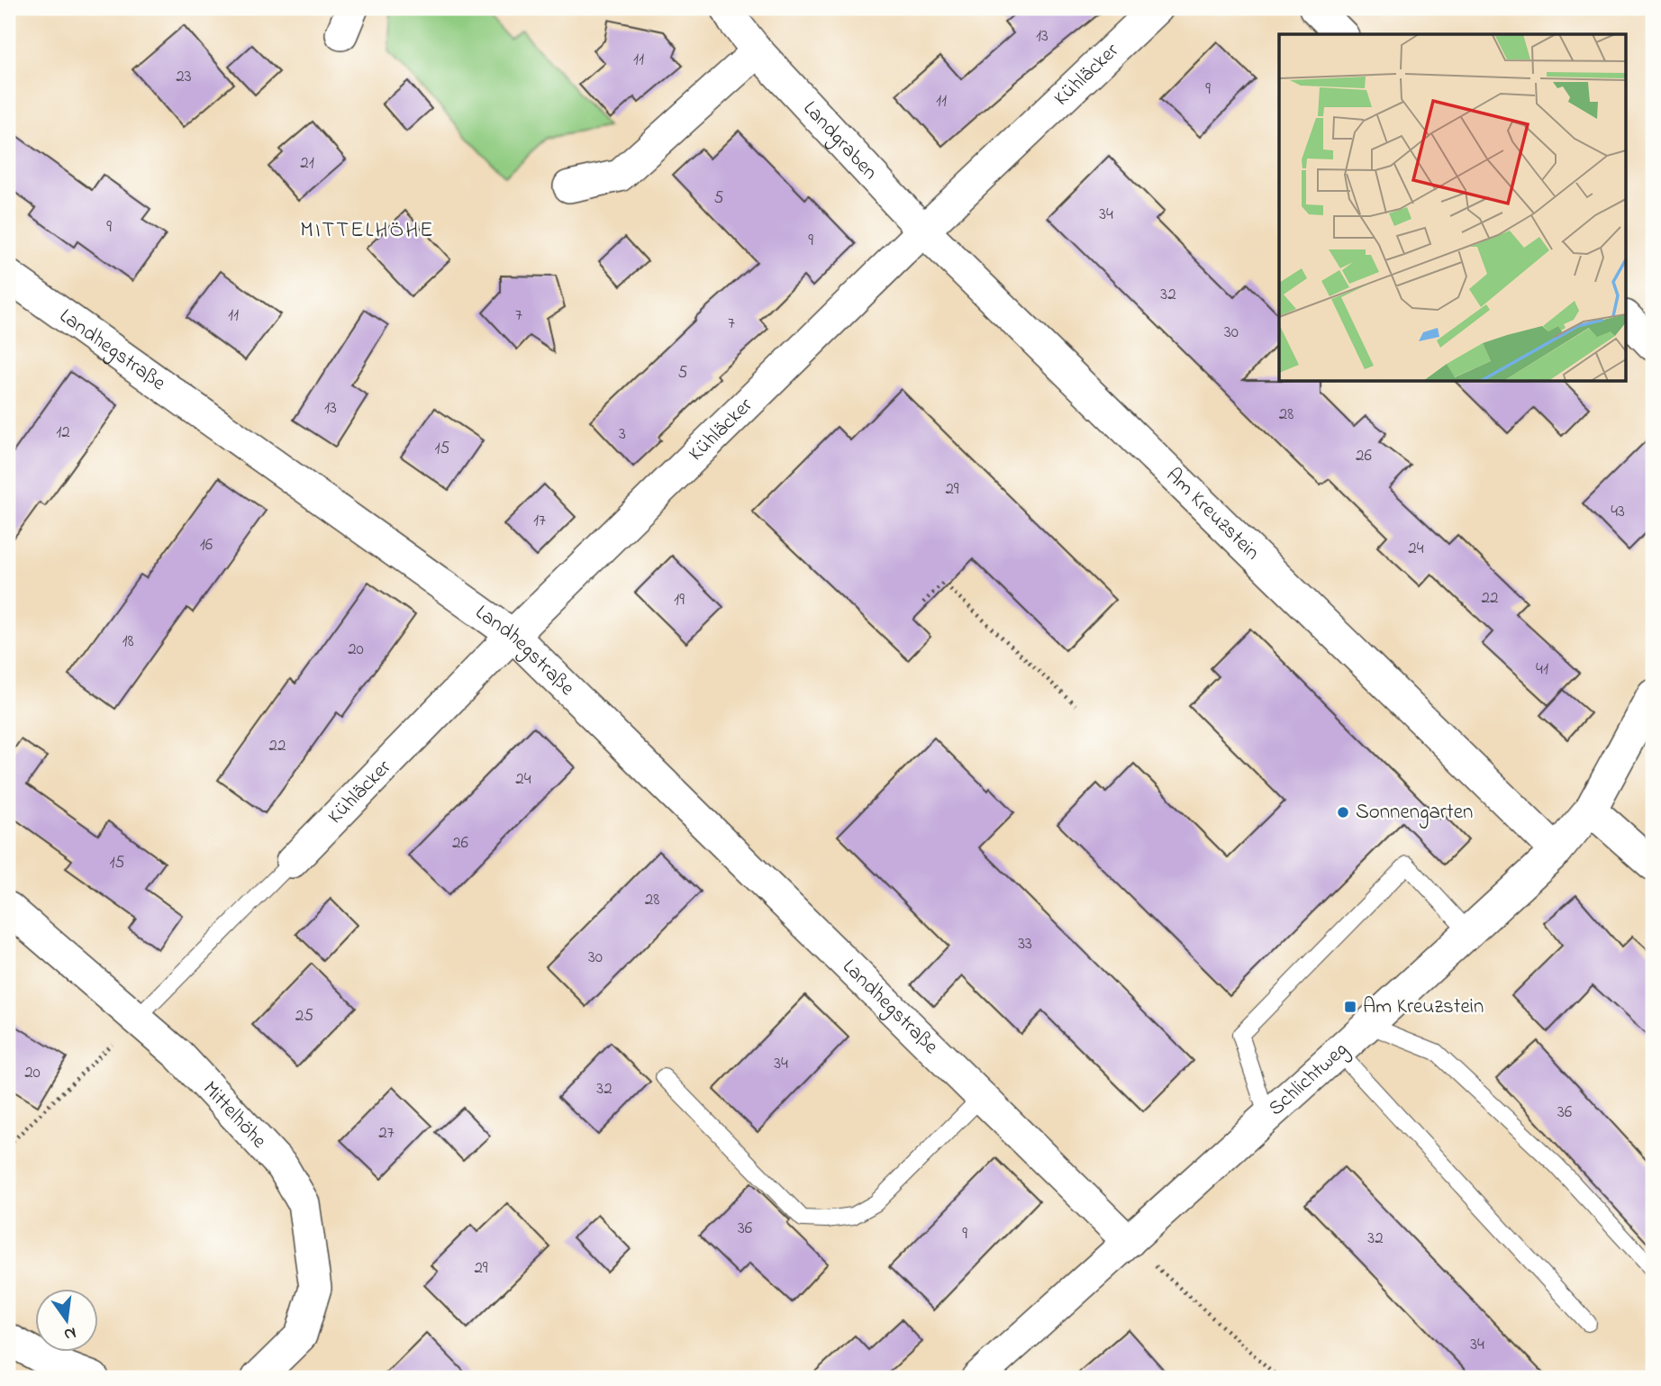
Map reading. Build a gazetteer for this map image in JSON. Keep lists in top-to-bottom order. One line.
{"streets":{"street":["Kühläcker","Landgraben","Landhegstraße","Am Kreuzstein","Schlichtweg","Mittelhöhe"]},"crossings":[["Kühläcker","Landgraben"],["Kühläcker","Landhegstraße"],["Kühläcker","Am Kreuzstein"],["Landgraben","Am Kreuzstein"],["Landhegstraße","Schlichtweg"],["Am Kreuzstein","Schlichtweg"]],"districts":["MITTELHÖHE"],"places":{"other":["Sonnengarten"],"transit":["Am Kreuzstein"]},"house_numbers":["13","11","23","9","11","21","5","34","9","9","32","11","7","7","30","5","13","28","12","3","15","26","29","43","17","16","24","22","19","18","20","41","22","24","26","15","28","33","30","25","34","20","32","36","27","36","9","32","29","34"],"north":"bottom"}
